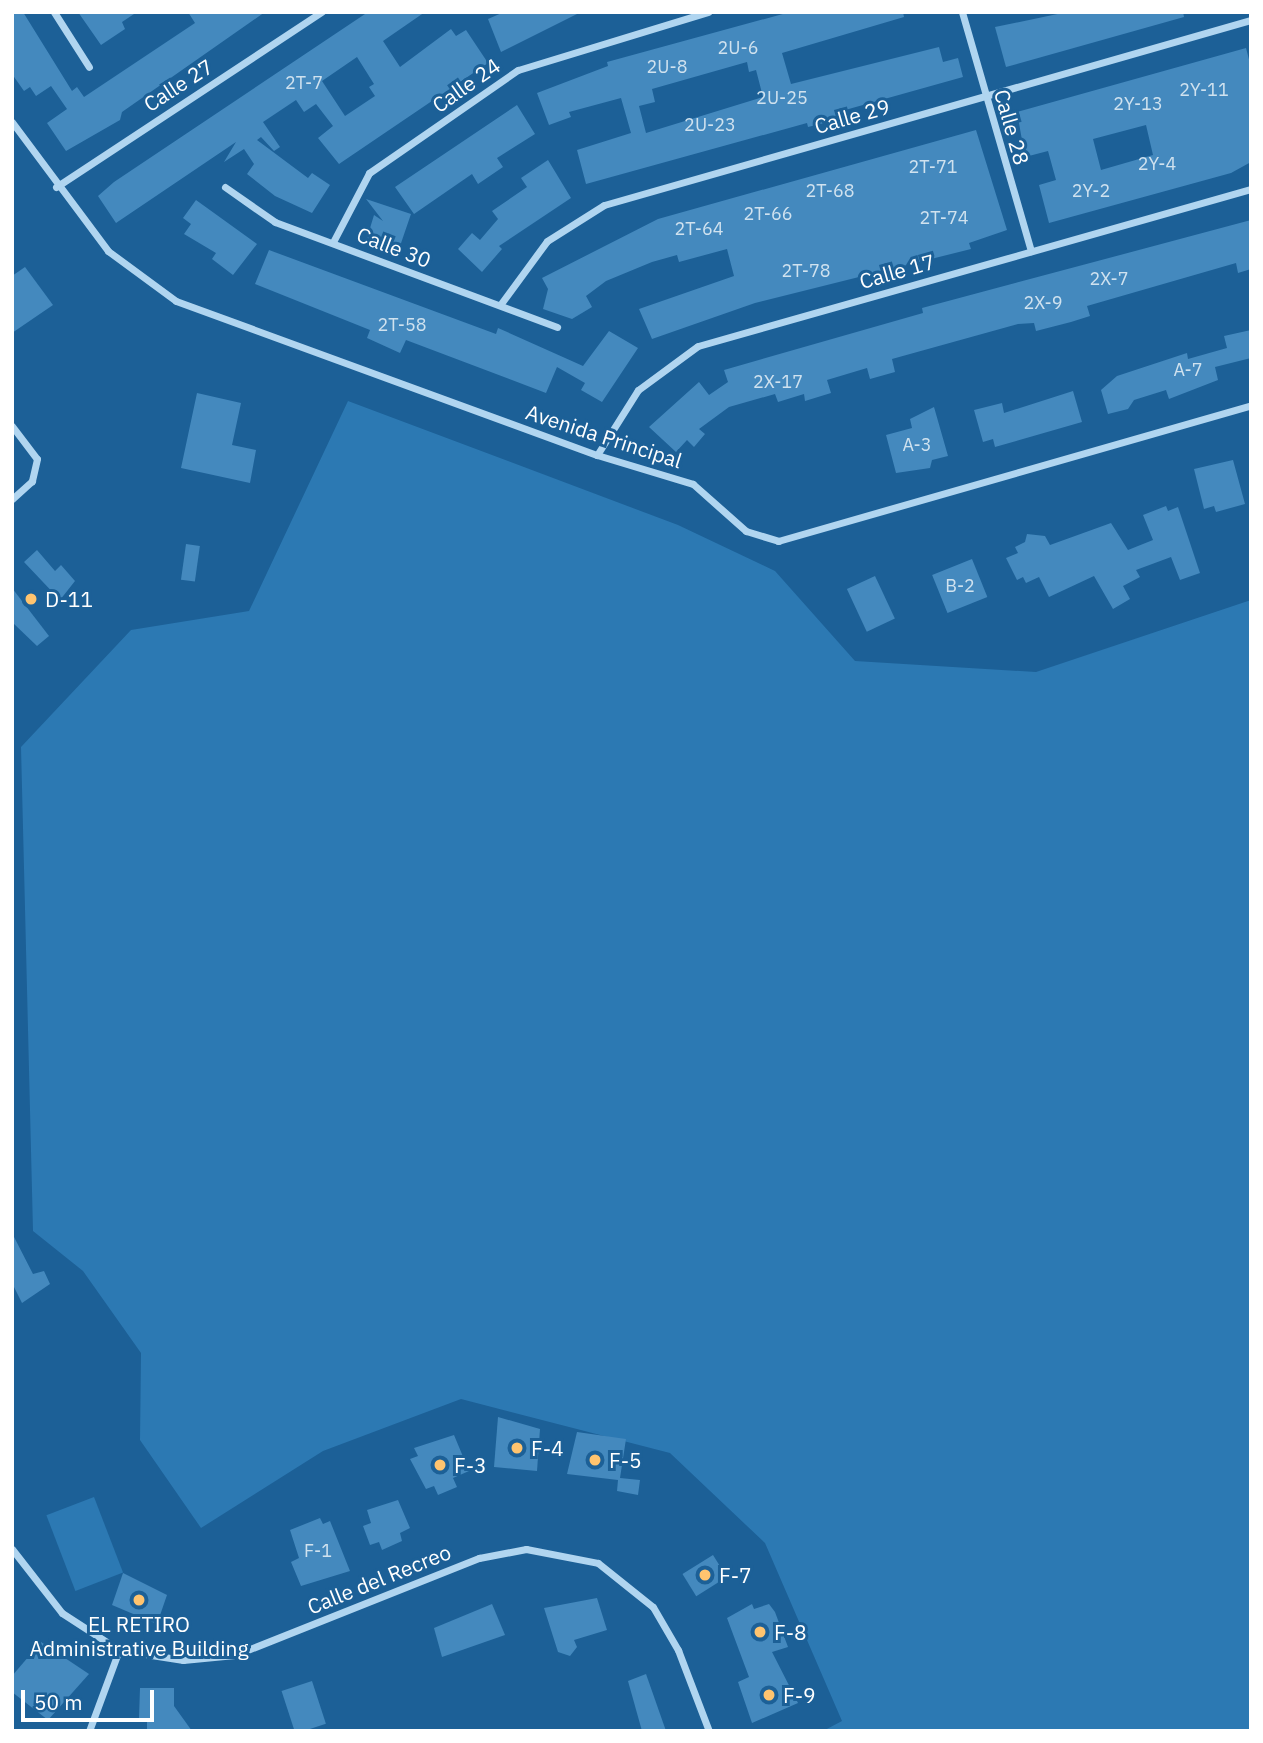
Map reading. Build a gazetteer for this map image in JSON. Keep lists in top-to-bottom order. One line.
{"streets":{"street":["Calle 27","Calle 24","Calle 29","Calle 28","Calle 30","Calle 17","Avenida Principal","Calle del Recreo"]},"crossings":[["Calle 27","Avenida Principal"],["Calle 24","Calle 30"],["Calle 29","Calle 28"],["Calle 29","Calle 30"],["Calle 28","Calle 17"],["Calle 17","Avenida Principal"]],"places":["D-11","F-4","F-5","F-3","F-7","EL RETIRO Administrative Building","F-8","F-9"],"house_numbers":["2U-6","2U-8","2T-7","2Y-11","2U-25","2Y-13","2U-23","2Y-4","2T-71","2T-68","2Y-2","2T-66","2T-74","2T-64","2T-78","2X-7","2X-9","2T-58","A-7","2X-17","A-3","B-2","F-1"],"scale_bar":"50 m"}
